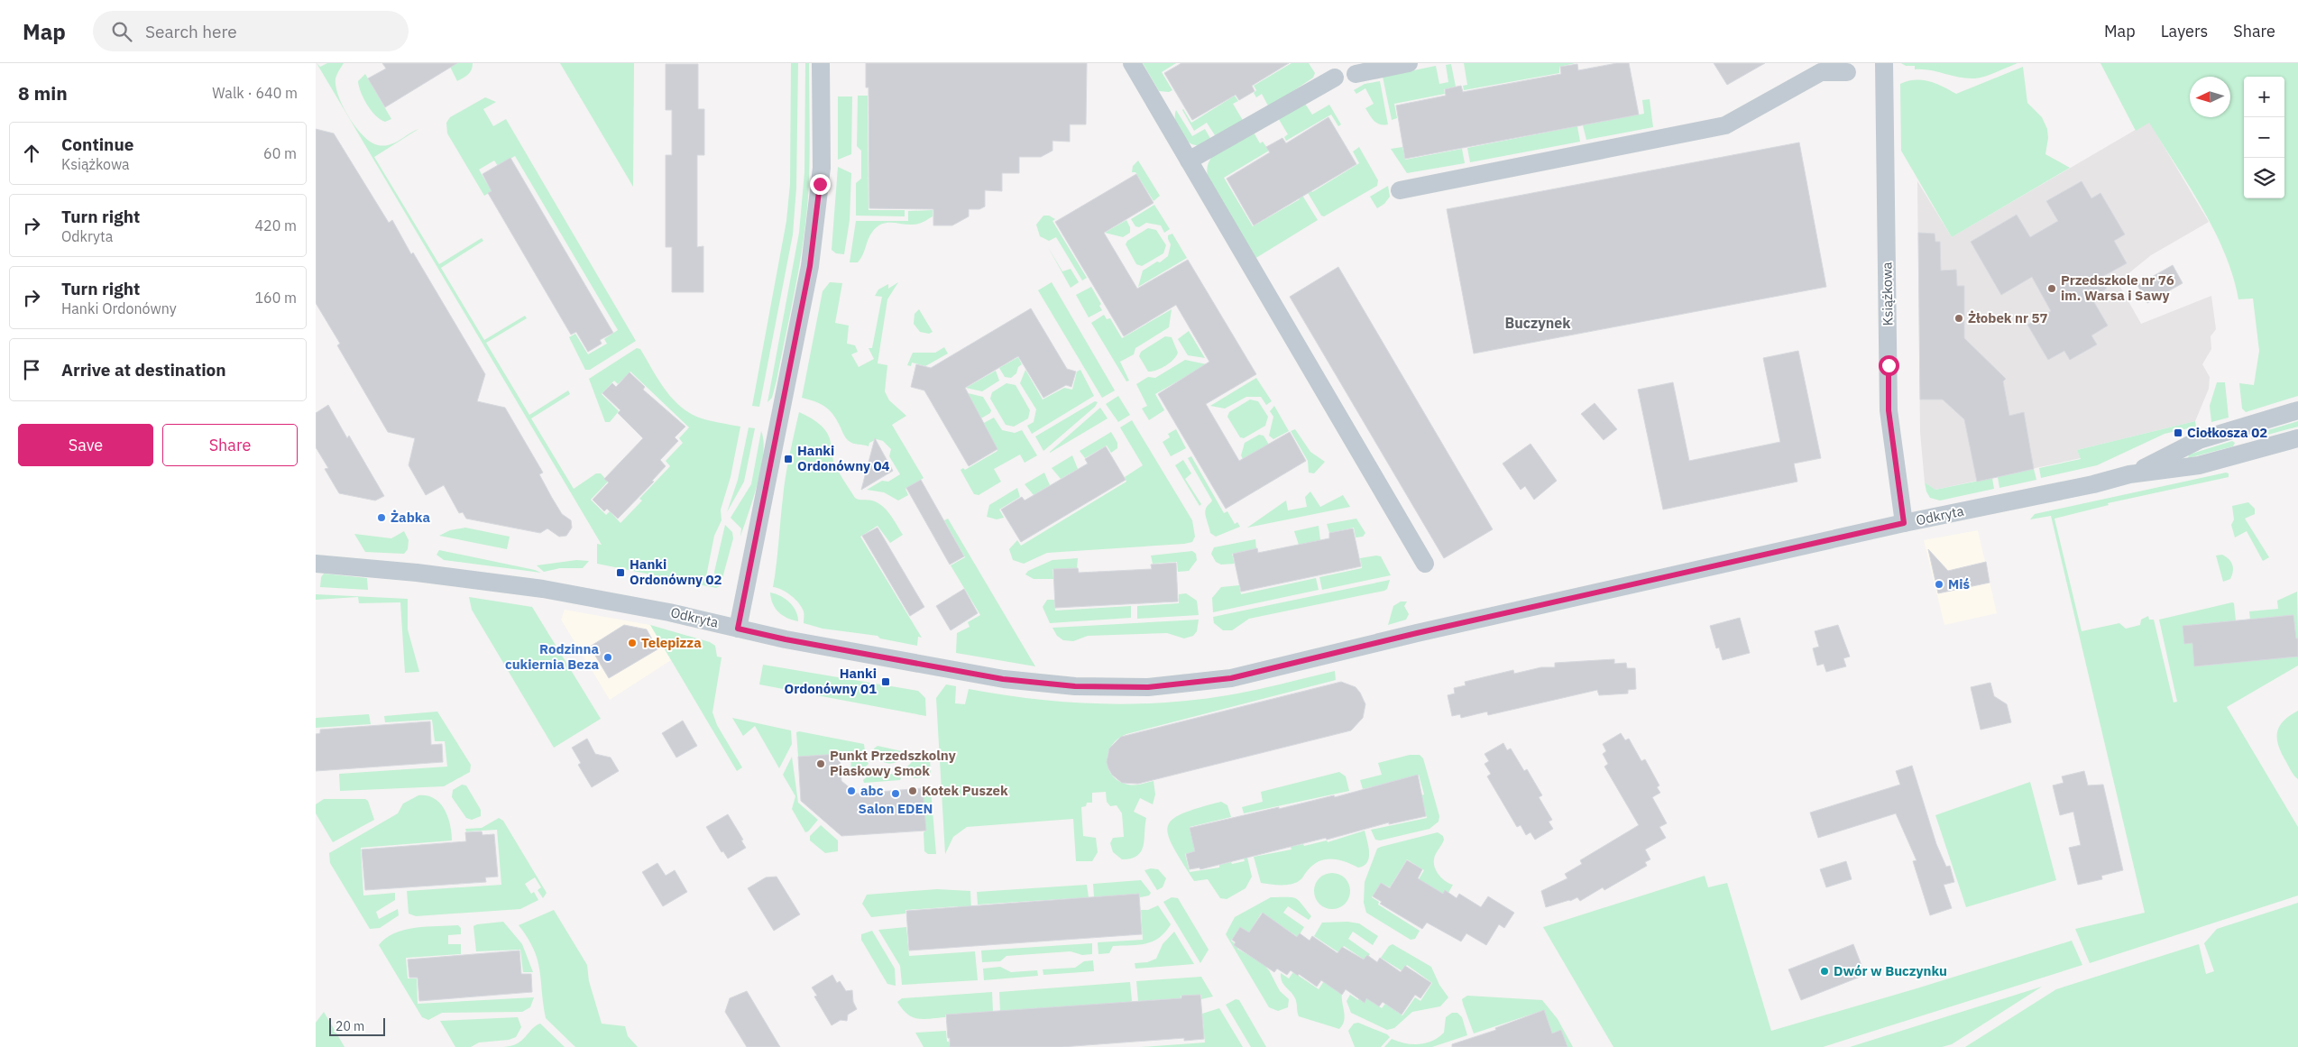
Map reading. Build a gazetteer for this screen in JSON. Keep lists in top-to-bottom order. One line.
{"streets":{"street":["Książkowa","Odkryta"]},"crossings":[["Książkowa","Odkryta"]],"districts":["Buczynek"],"places":{"other":["Przedszkole nr 76 im. Warsa i Sawy","Żłobek nr 57","Żabka","Miś","Telepizza","Rodzinna cukiernia Beza","Punkt Przedszkolny Piaskowy Smok","abc","Kotek Puszek","Salon EDEN","Dwór w Buczynku"],"transit":["Ciołkosza 02","Hanki Ordonówny 04","Hanki Ordonówny 02","Hanki Ordonówny 01"]},"scale_bar":"20 m","north":"left","page":{"header":"Map","search":"Search here","nav":["Map","Layers","Share"],"heading":["8 min","Walk · 640 m"],"map_buttons":["+","−"],"list":[["Continue","Książkowa","60 m"],["Turn right","Odkryta","420 m"],["Turn right","Hanki Ordonówny","160 m"],"Arrive at destination"],"buttons":["Save","Share"],"scale":"20 m"}}
